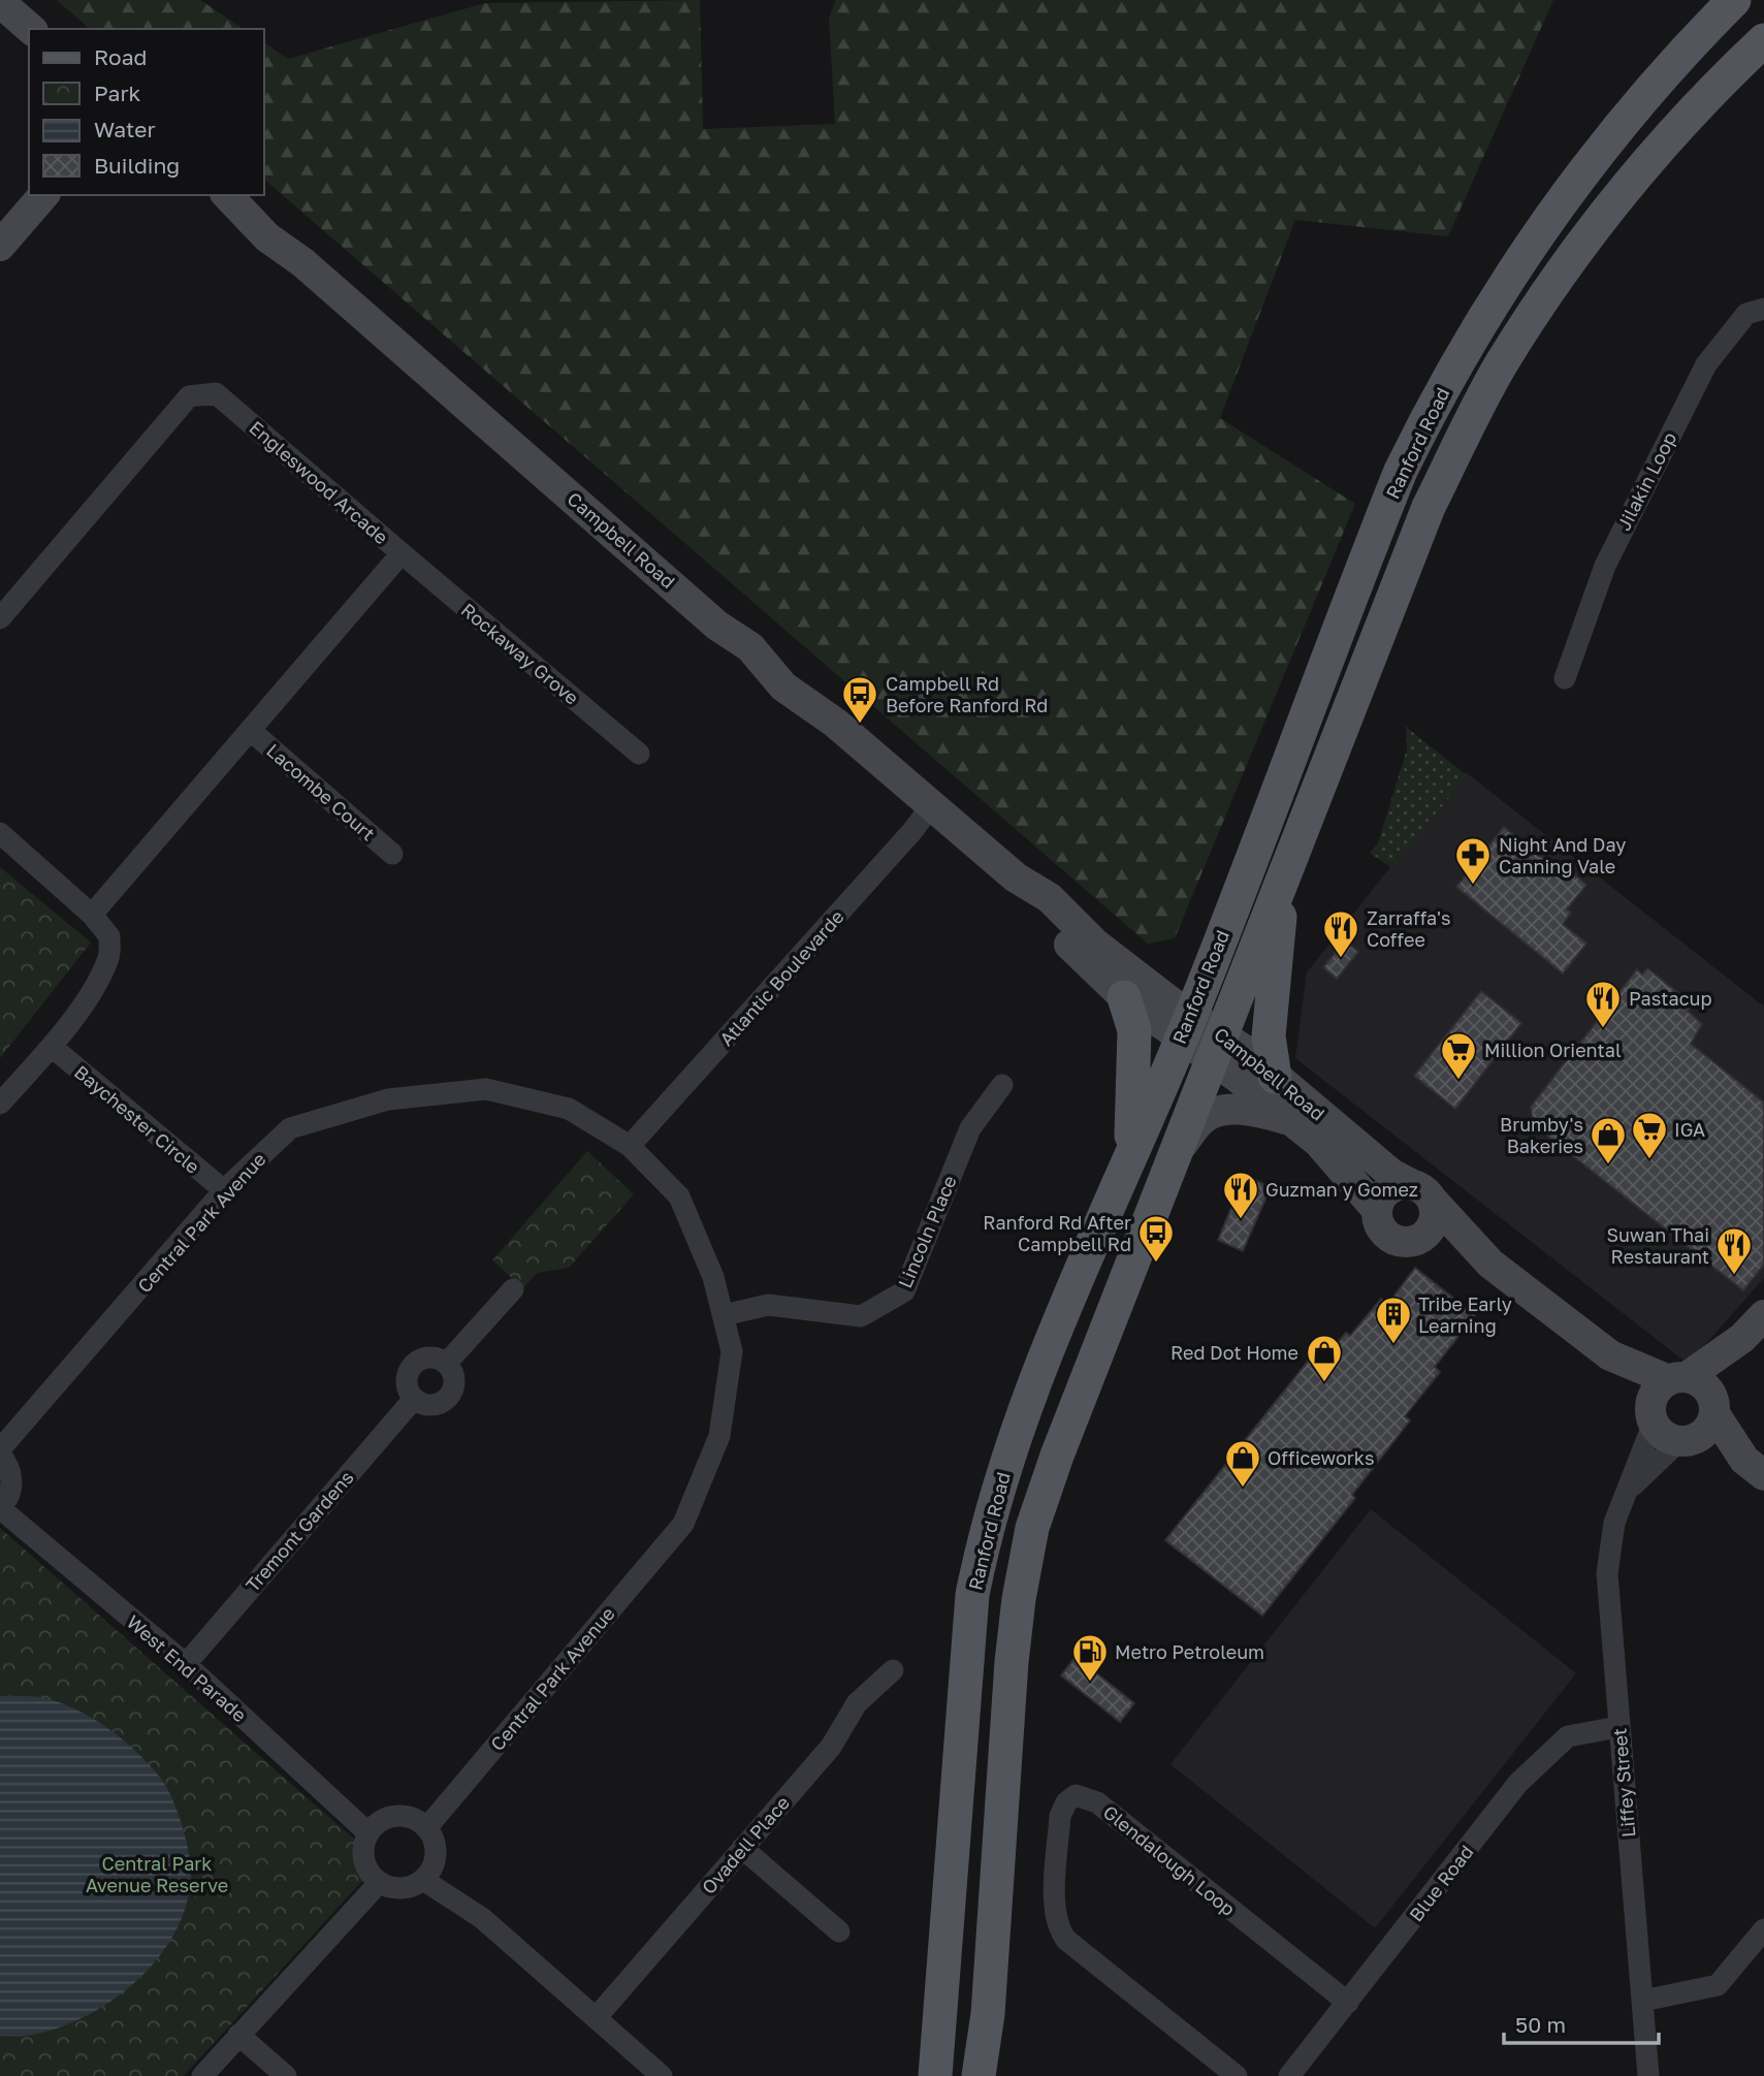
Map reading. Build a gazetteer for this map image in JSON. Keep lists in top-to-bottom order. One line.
{"streets":{"main road":["Ranford Road"],"street":["Jilakin Loop","Engleswood Arcade","Campbell Road","Rockaway Grove","Lacombe Court","Atlantic Boulevarde","Baychester Circle","Central Park Avenue","Lincoln Place","Tremont Gardens","West End Parade","Liffey Street","Ovadell Place","Glendalough Loop","Blue Road"]},"crossings":[["Ranford Road","Campbell Road"],["Engleswood Arcade","Rockaway Grove"],["Engleswood Arcade","Lacombe Court"],["Campbell Road","Atlantic Boulevarde"],["Campbell Road","Liffey Street"],["Atlantic Boulevarde","Central Park Avenue"],["Baychester Circle","Central Park Avenue"],["Central Park Avenue","Lincoln Place"],["Central Park Avenue","West End Parade"],["Tremont Gardens","West End Parade"],["Liffey Street","Blue Road"],["Glendalough Loop","Blue Road"]],"parks":["Central Park Avenue Reserve"],"places":{"bus stop":["Campbell Rd Before Ranford Rd","Ranford Rd After Campbell Rd"],"pharmacy":["Night And Day Canning Vale"],"restaurant":["Zarraffa's Coffee","Pastacup","Guzman y Gomez","Suwan Thai Restaurant"],"supermarket":["Million Oriental","IGA"],"shop":["Brumby's Bakeries","Red Dot Home","Officeworks"],"building":["Tribe Early Learning"],"fuel station":["Metro Petroleum"]},"legend":["Road","Park","Water","Building"],"scale_bar":"50 m"}
